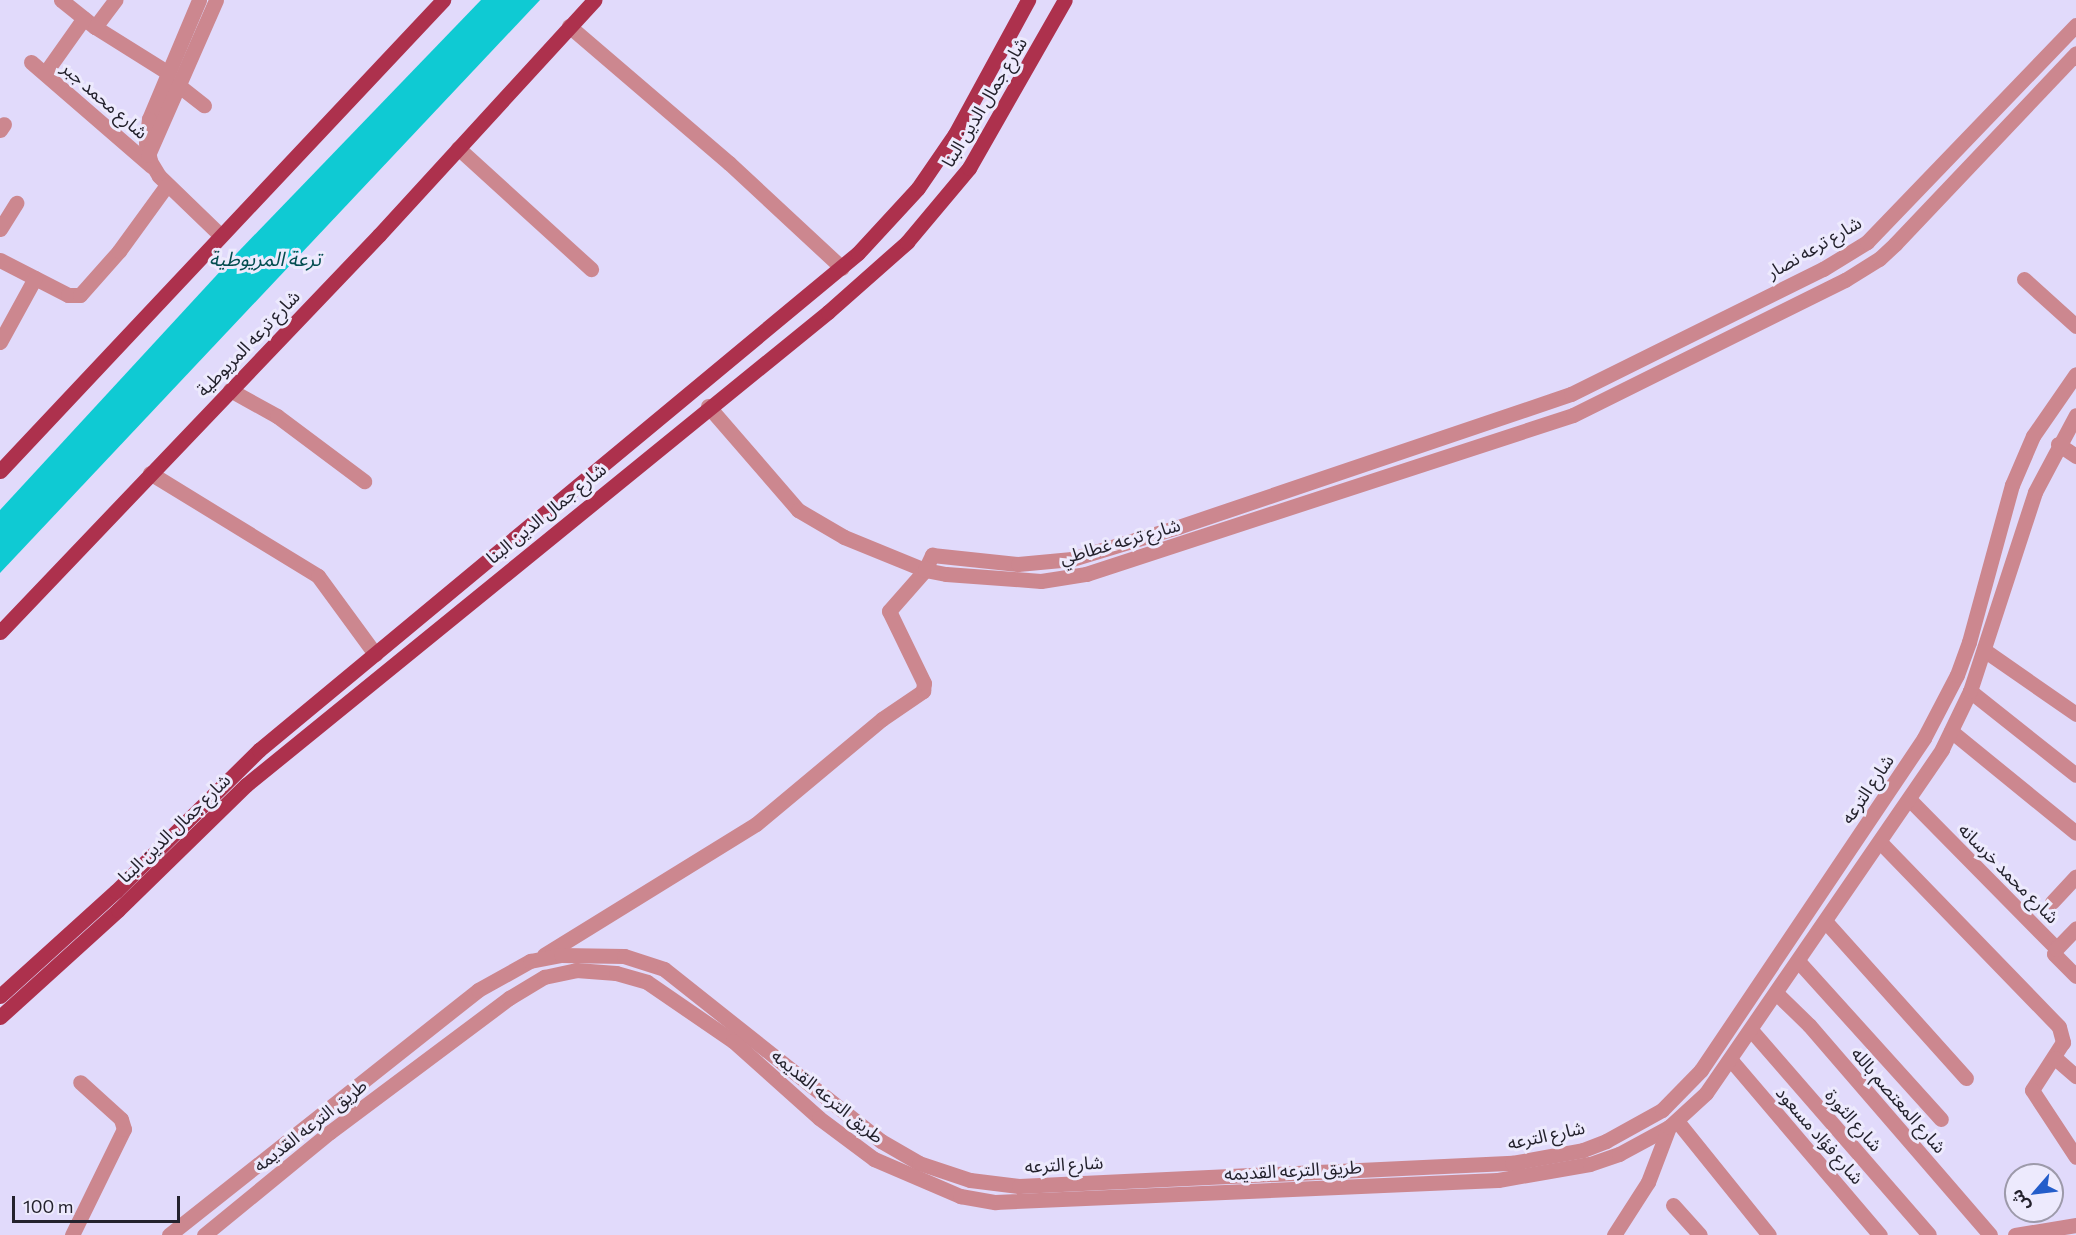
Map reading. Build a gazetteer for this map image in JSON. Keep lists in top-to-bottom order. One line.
{"streets":{"main road":["شارع جمال الدين البنا","شارع ترعه المريوطية"],"street":["شارع محمد جبر","شارع ترعه نصار","شارع ترعه غطاطي","شارع الترعه","شارع محمد خرسانه","طريق الترعه القديمه","شارع المعتصم بالله","شارع الثورة","شارع فؤاد مسعود"]},"crossings":[["شارع جمال الدين البنا","شارع ترعه غطاطي"],["شارع ترعه نصار","شارع ترعه غطاطي"],["شارع الترعه","طريق الترعه القديمه"]],"water":["ترعة المريوطية"],"scale_bar":"100 m","north":"bottom left"}
